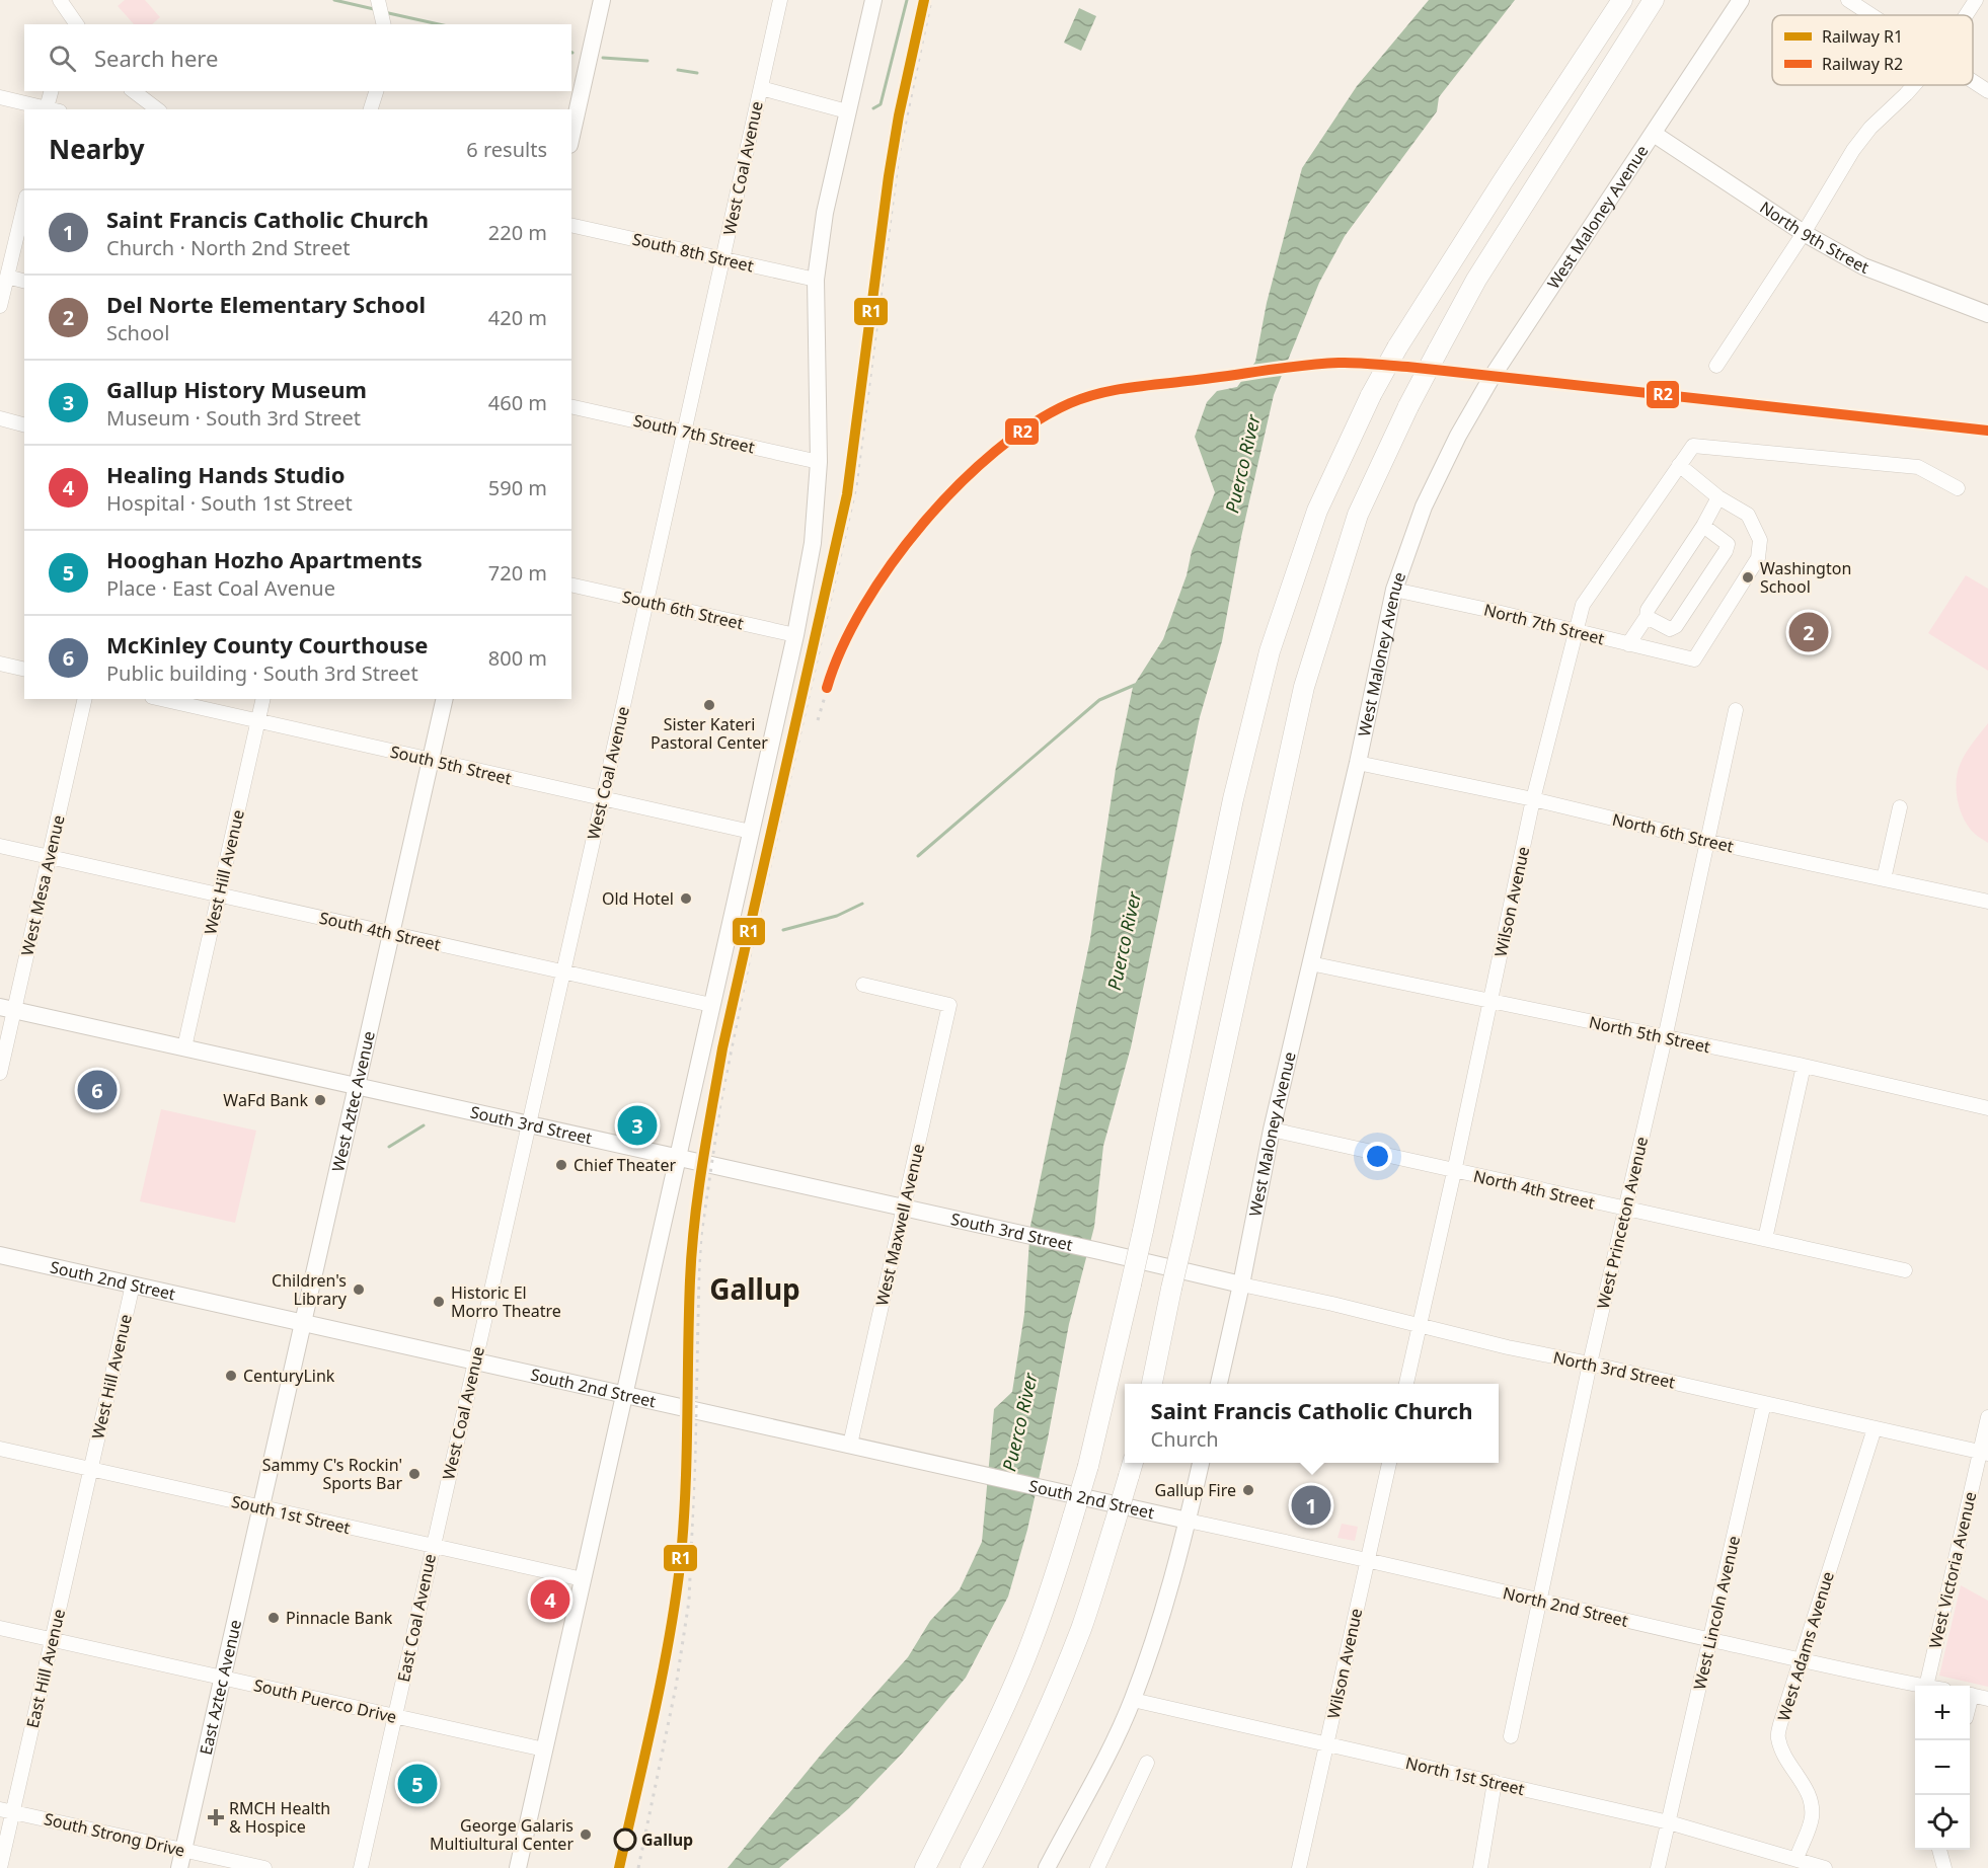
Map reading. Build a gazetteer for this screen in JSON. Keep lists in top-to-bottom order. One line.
{"streets":{"main road":["West Maloney Avenue","North 9th Street","West Aztec Avenue","South 3rd Street","South 2nd Street","East Aztec Avenue"],"street":["West Coal Avenue","South 8th Street","South 7th Street","South 6th Street","North 7th Street","South 5th Street","North 6th Street","West Hill Avenue","West Mesa Avenue","Wilson Avenue","South 4th Street","North 5th Street","North 4th Street","West Princeton Avenue","West Maxwell Avenue","North 3rd Street","South 1st Street","West Victoria Avenue","North 2nd Street","West Lincoln Avenue","East Coal Avenue","West Adams Avenue","East Hill Avenue","South Puerco Drive","North 1st Street","South Strong Drive"]},"crossings":[["West Coal Avenue","South 8th Street"],["West Coal Avenue","South 7th Street"],["West Coal Avenue","South 6th Street"],["West Coal Avenue","South 5th Street"],["West Coal Avenue","South 4th Street"],["West Coal Avenue","South 3rd Street"],["West Coal Avenue","South 2nd Street"],["West Coal Avenue","South 1st Street"],["West Coal Avenue","East Coal Avenue"],["West Maloney Avenue","North 9th Street"],["West Maloney Avenue","North 7th Street"],["West Maloney Avenue","North 6th Street"],["West Maloney Avenue","North 5th Street"],["West Maloney Avenue","South 3rd Street"],["West Maloney Avenue","North 4th Street"],["West Maloney Avenue","North 3rd Street"],["North 7th Street","Wilson Avenue"],["South 5th Street","West Hill Avenue"],["South 5th Street","West Aztec Avenue"],["North 6th Street","Wilson Avenue"],["North 6th Street","West Princeton Avenue"],["West Hill Avenue","South 4th Street"],["West Hill Avenue","South 3rd Street"],["West Hill Avenue","South 2nd Street"],["West Hill Avenue","South 1st Street"],["West Hill Avenue","East Hill Avenue"],["West Mesa Avenue","South 4th Street"],["West Mesa Avenue","South 3rd Street"],["Wilson Avenue","North 5th Street"],["Wilson Avenue","North 4th Street"],["Wilson Avenue","North 3rd Street"],["Wilson Avenue","North 2nd Street"],["Wilson Avenue","North 1st Street"],["South 4th Street","West Aztec Avenue"],["North 5th Street","West Princeton Avenue"],["West Aztec Avenue","South 3rd Street"],["West Aztec Avenue","South 2nd Street"],["West Aztec Avenue","South 1st Street"],["West Aztec Avenue","East Aztec Avenue"],["South 3rd Street","West Maxwell Avenue"],["South 3rd Street","North 3rd Street"],["North 4th Street","West Princeton Avenue"],["West Princeton Avenue","North 3rd Street"],["West Princeton Avenue","North 2nd Street"],["West Maxwell Avenue","South 2nd Street"],["South 2nd Street","North 2nd Street"],["North 3rd Street","West Victoria Avenue"],["North 3rd Street","West Lincoln Avenue"],["North 3rd Street","West Adams Avenue"],["South 1st Street","East Coal Avenue"],["South 1st Street","East Hill Avenue"],["South 1st Street","East Aztec Avenue"],["North 2nd Street","West Lincoln Avenue"],["North 2nd Street","West Adams Avenue"],["West Lincoln Avenue","North 1st Street"],["East Coal Avenue","South Puerco Drive"],["West Adams Avenue","North 1st Street"],["East Hill Avenue","South Puerco Drive"],["East Hill Avenue","South Strong Drive"],["East Aztec Avenue","South Puerco Drive"],["East Aztec Avenue","South Strong Drive"]],"districts":["Gallup"],"water":["Puerco River"],"places":{"other":["Washington School","Sister Kateri Pastoral Center","Old Hotel","WaFd Bank","Chief Theater","Children's Library","Historic El Morro Theatre","CenturyLink","Sammy C's Rockin' Sports Bar","Gallup Fire","Pinnacle Bank","George Galaris Multiultural Center","Gallup"],"health":["RMCH Health & Hospice"]},"lines":["rail line R1","rail line R2"],"legend":["Railway R1","Railway R2"],"page":{"search":"Search here","heading":["Nearby","6 results"],"list":[{"mark":"1","name":"Saint Francis Catholic Church","note":"Church · North 2nd Street","value":"220 m"},{"mark":"2","name":"Del Norte Elementary School","note":"School","value":"420 m"},{"mark":"3","name":"Gallup History Museum","note":"Museum · South 3rd Street","value":"460 m"},{"mark":"4","name":"Healing Hands Studio","note":"Hospital · South 1st Street","value":"590 m"},{"mark":"5","name":"Hooghan Hozho Apartments","note":"Place · East Coal Avenue","value":"720 m"},{"mark":"6","name":"McKinley County Courthouse","note":"Public building · South 3rd Street","value":"800 m"}],"pins":["2","6","3","1","4","5"],"popup":["Saint Francis Catholic Church","Church"],"map_buttons":["+","−"]}}
